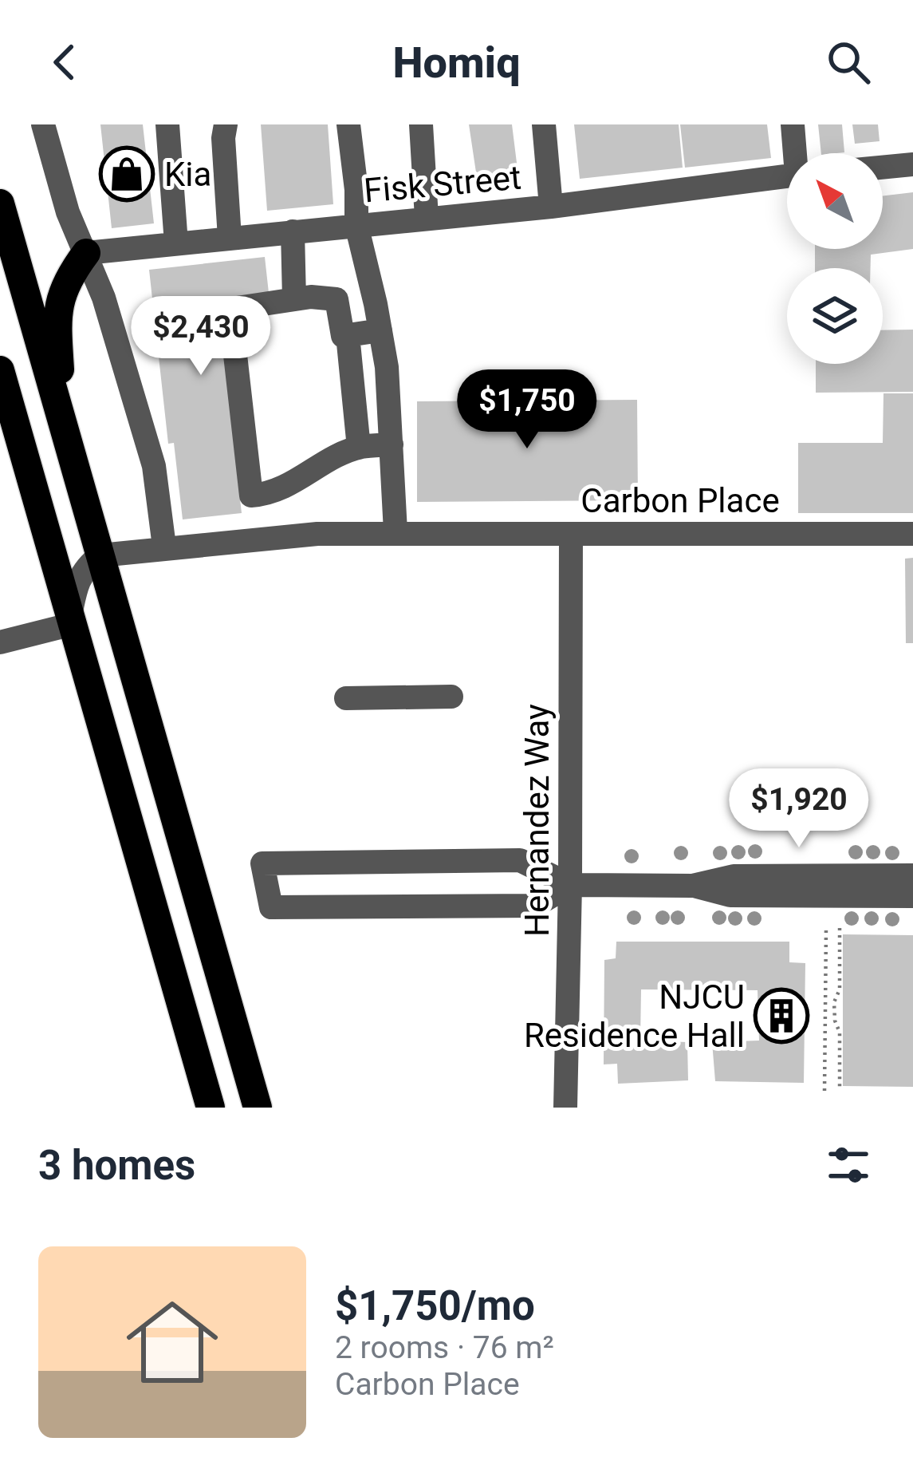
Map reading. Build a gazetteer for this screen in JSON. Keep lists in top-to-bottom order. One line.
{"streets":{"street":["Fisk Street","Carbon Place","Hernandez Way"]},"crossings":[["Carbon Place","Hernandez Way"]],"places":{"shop":["Kia"],"building":["NJCU Residence Hall"]},"north":"top left","page":{"header":"Homiq","price":["$2,430","$1,750","$1,920"],"heading":"3 homes","list":[{"name":"$1,750/mo","note":"2 rooms · 76 m² · Carbon Place"}]}}
